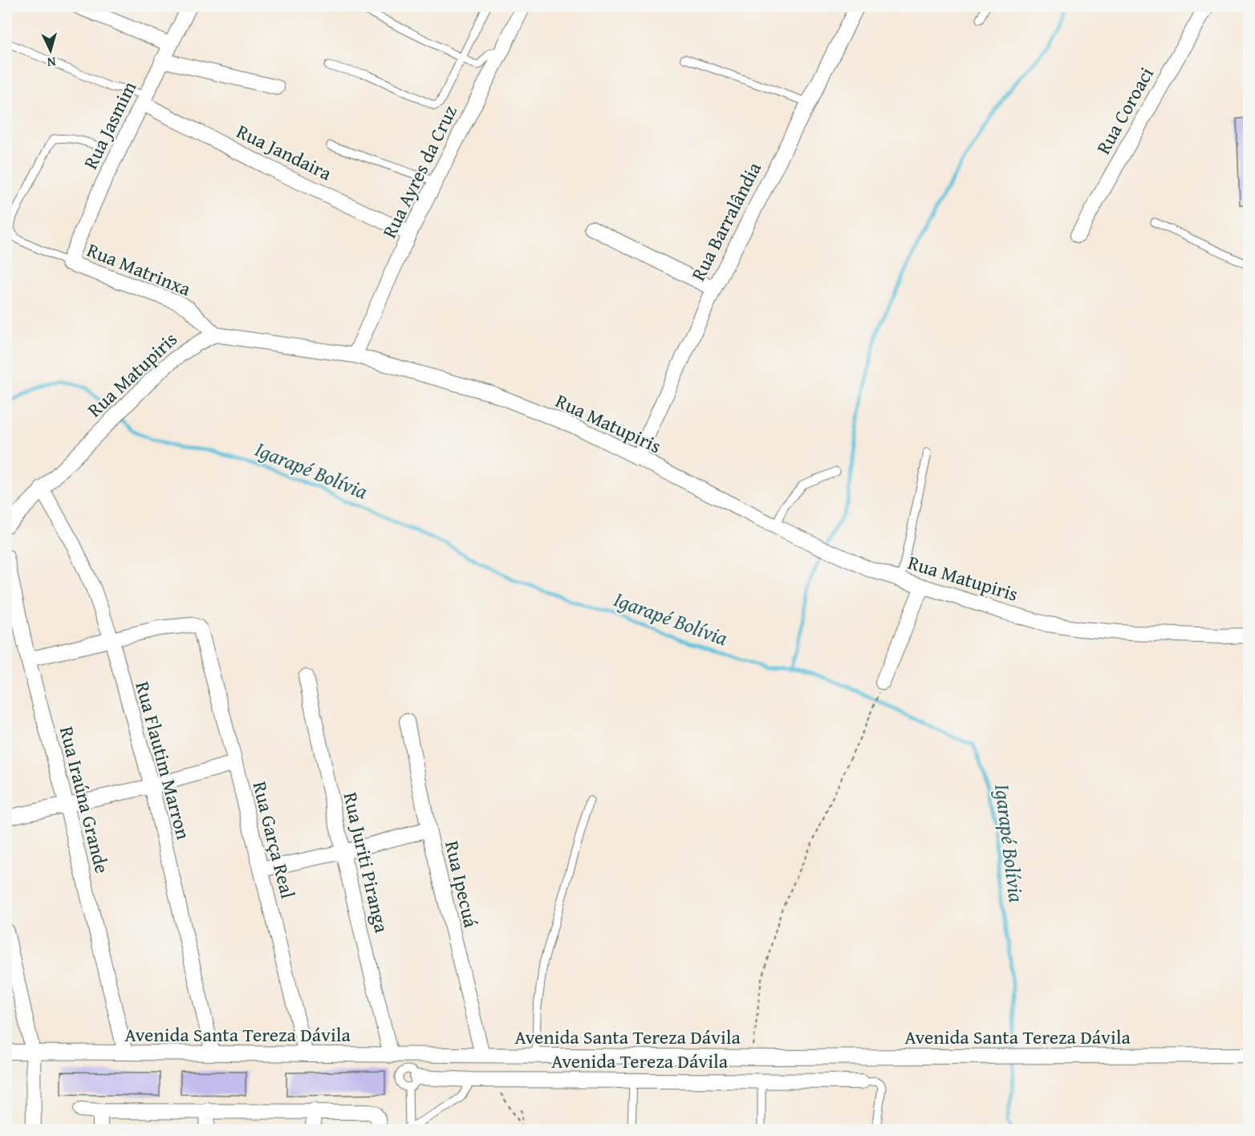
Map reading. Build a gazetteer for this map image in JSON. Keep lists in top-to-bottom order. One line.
{"streets":{"street":["Rua Coroaci","Rua Jasmim","Rua Jandaira","Rua Ayres da Cruz","Rua Barralândia","Rua Matrinxa","Rua Matupiris","Rua Flautim Marron","Rua Iraúna Grande","Rua Garça Real","Rua Juriti Piranga","Rua Ipecuá","Avenida Santa Tereza Dávila","Avenida Tereza Dávila"]},"crossings":[["Rua Jasmim","Rua Jandaira"],["Rua Jasmim","Rua Matrinxa"],["Rua Jandaira","Rua Ayres da Cruz"],["Rua Ayres da Cruz","Rua Matupiris"],["Rua Barralândia","Rua Matupiris"],["Rua Matrinxa","Rua Matupiris"],["Rua Matupiris","Rua Flautim Marron"],["Rua Flautim Marron","Rua Garça Real"],["Rua Flautim Marron","Avenida Santa Tereza Dávila"],["Rua Iraúna Grande","Avenida Santa Tereza Dávila"],["Rua Garça Real","Avenida Santa Tereza Dávila"],["Rua Juriti Piranga","Avenida Santa Tereza Dávila"],["Rua Ipecuá","Avenida Santa Tereza Dávila"]],"water":["Igarapé Bolívia"],"north":"bottom"}
